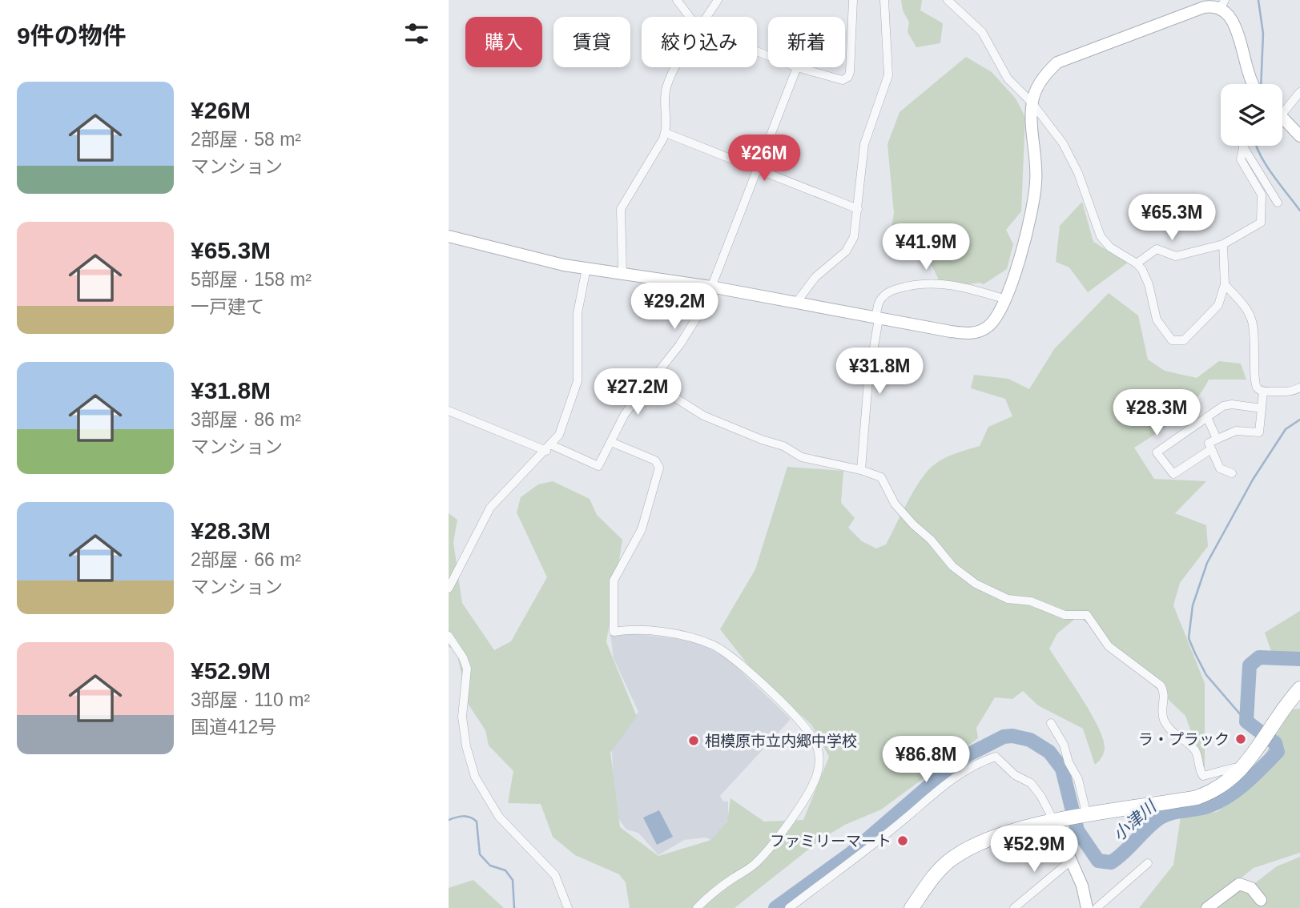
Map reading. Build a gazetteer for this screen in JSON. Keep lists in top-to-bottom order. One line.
{"water":["小津川"],"places":["ラ・プラック","相模原市立内郷中学校","ファミリーマート"],"page":{"heading":"9件の物件","chip":["購入","賃貸","絞り込み","新着"],"list":[{"name":"¥26M","note":"2部屋 · 58 m² · マンション"},{"name":"¥65.3M","note":"5部屋 · 158 m² · 一戸建て"},{"name":"¥31.8M","note":"3部屋 · 86 m² · マンション"},{"name":"¥28.3M","note":"2部屋 · 66 m² · マンション"},{"name":"¥52.9M","note":"3部屋 · 110 m² · 国道412号"}],"price":["¥26M","¥65.3M","¥41.9M","¥29.2M","¥31.8M","¥27.2M","¥28.3M","¥86.8M","¥52.9M"]}}
